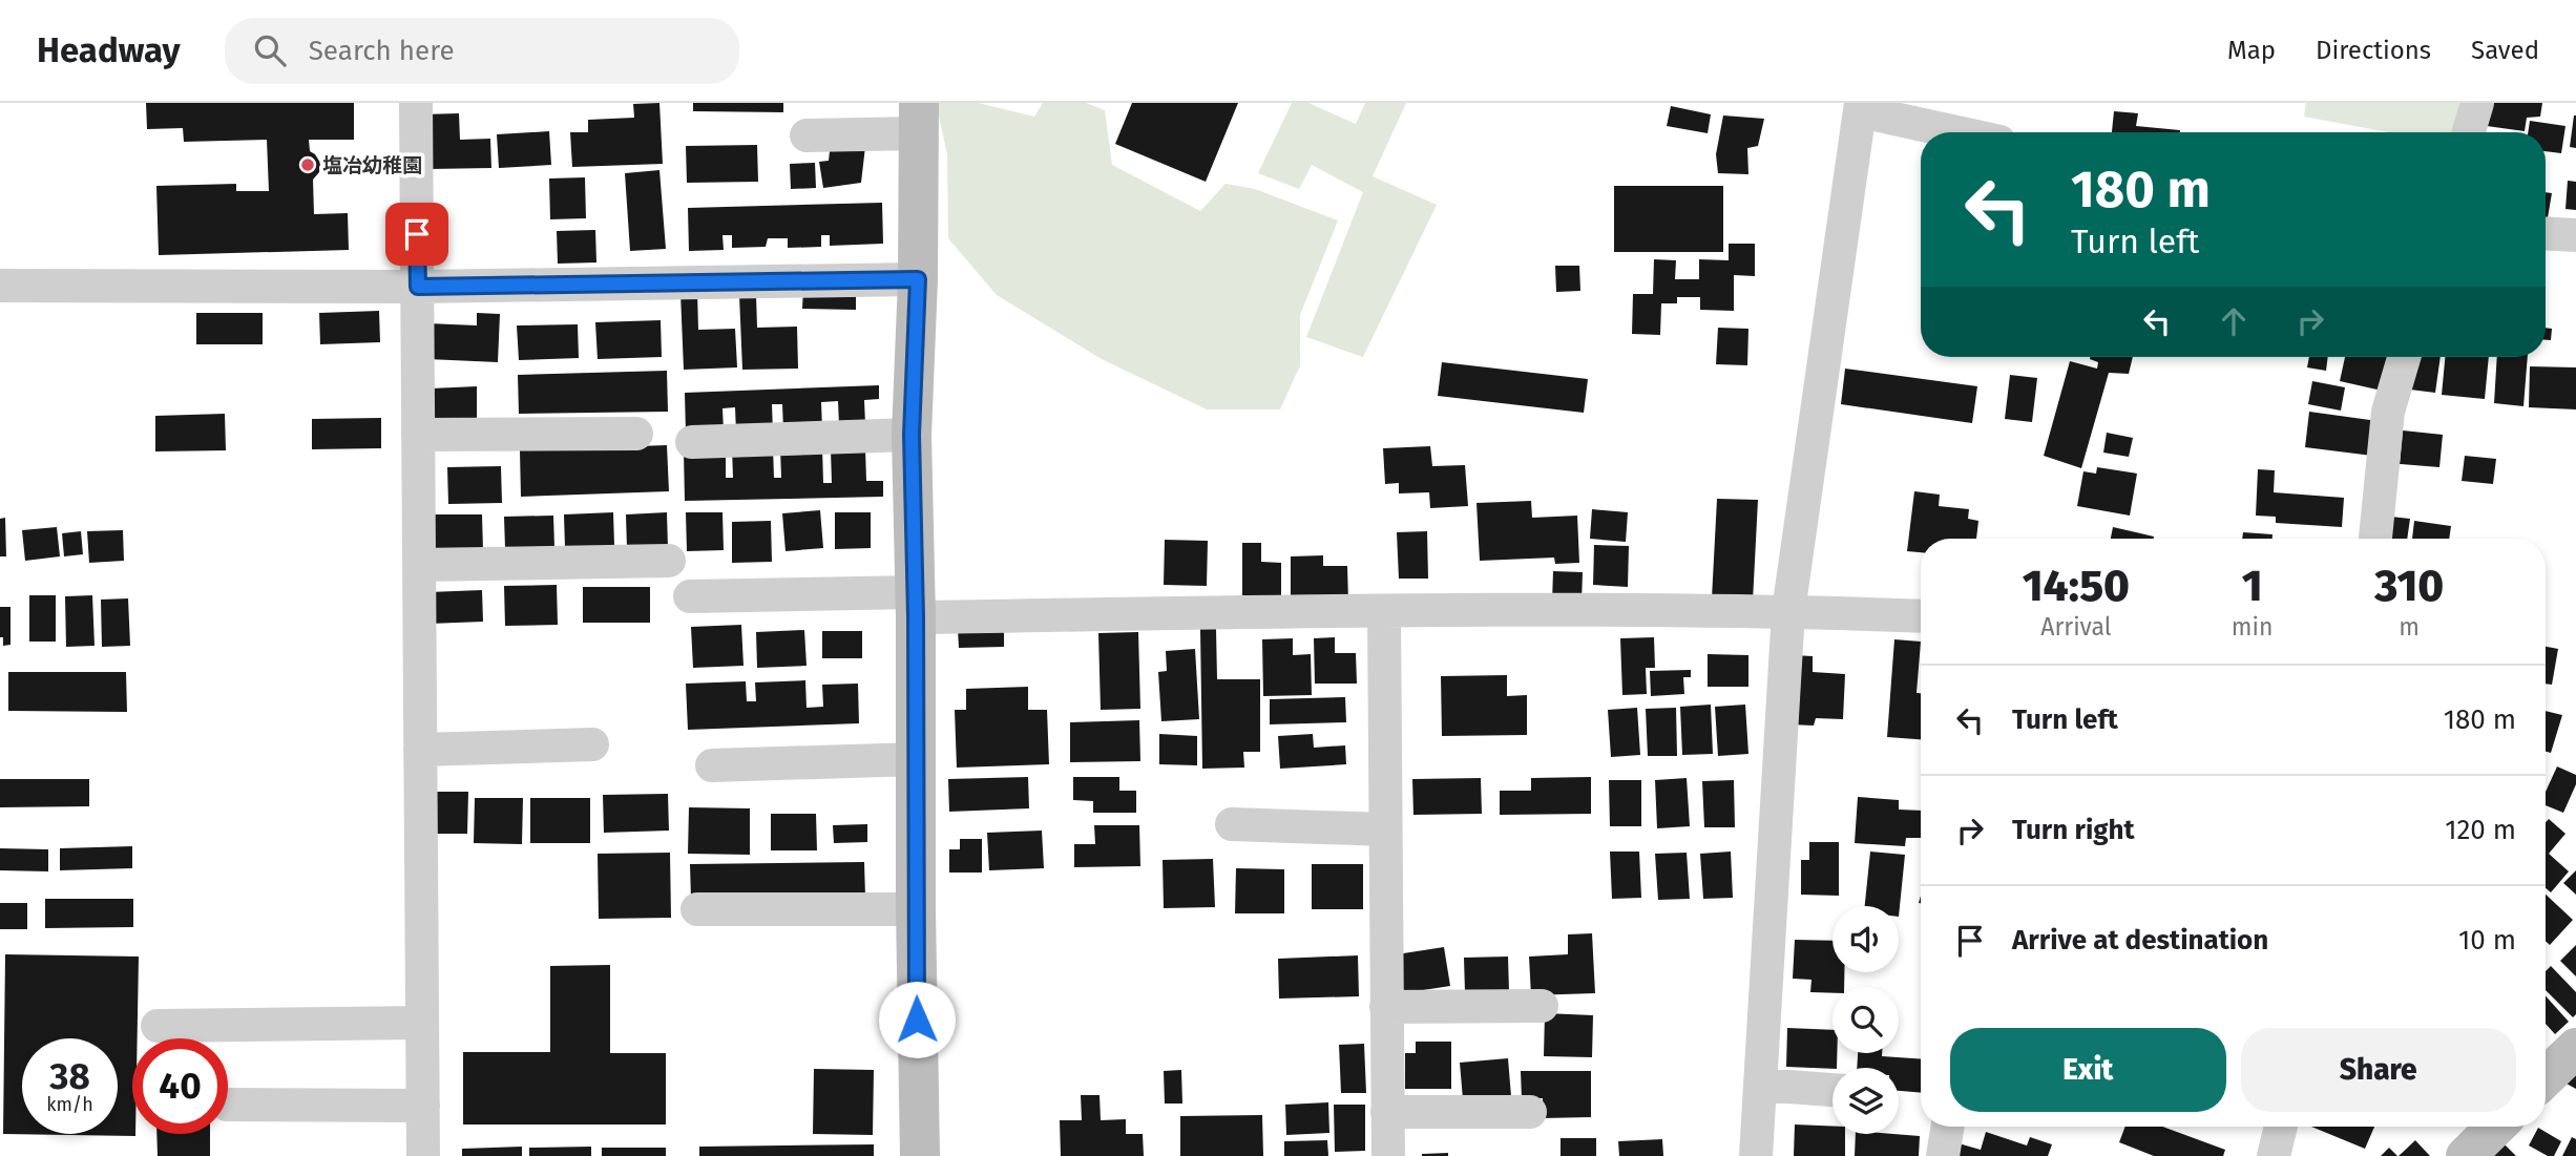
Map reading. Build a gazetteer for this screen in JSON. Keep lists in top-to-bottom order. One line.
{"places":["塩冶幼稚園"],"page":{"header":"Headway","search":"Search here","nav":["Map","Directions","Saved"],"turn":["180 m","Turn left"],"eta":["14:50","Arrival","1","min","310","m"],"list":[{"name":"Turn left","value":"180 m"},{"name":"Turn right","value":"120 m"},{"name":"Arrive at destination","value":"10 m"}],"buttons":["Exit","Share"],"speed":"38 km/h","limit":"40"}}
